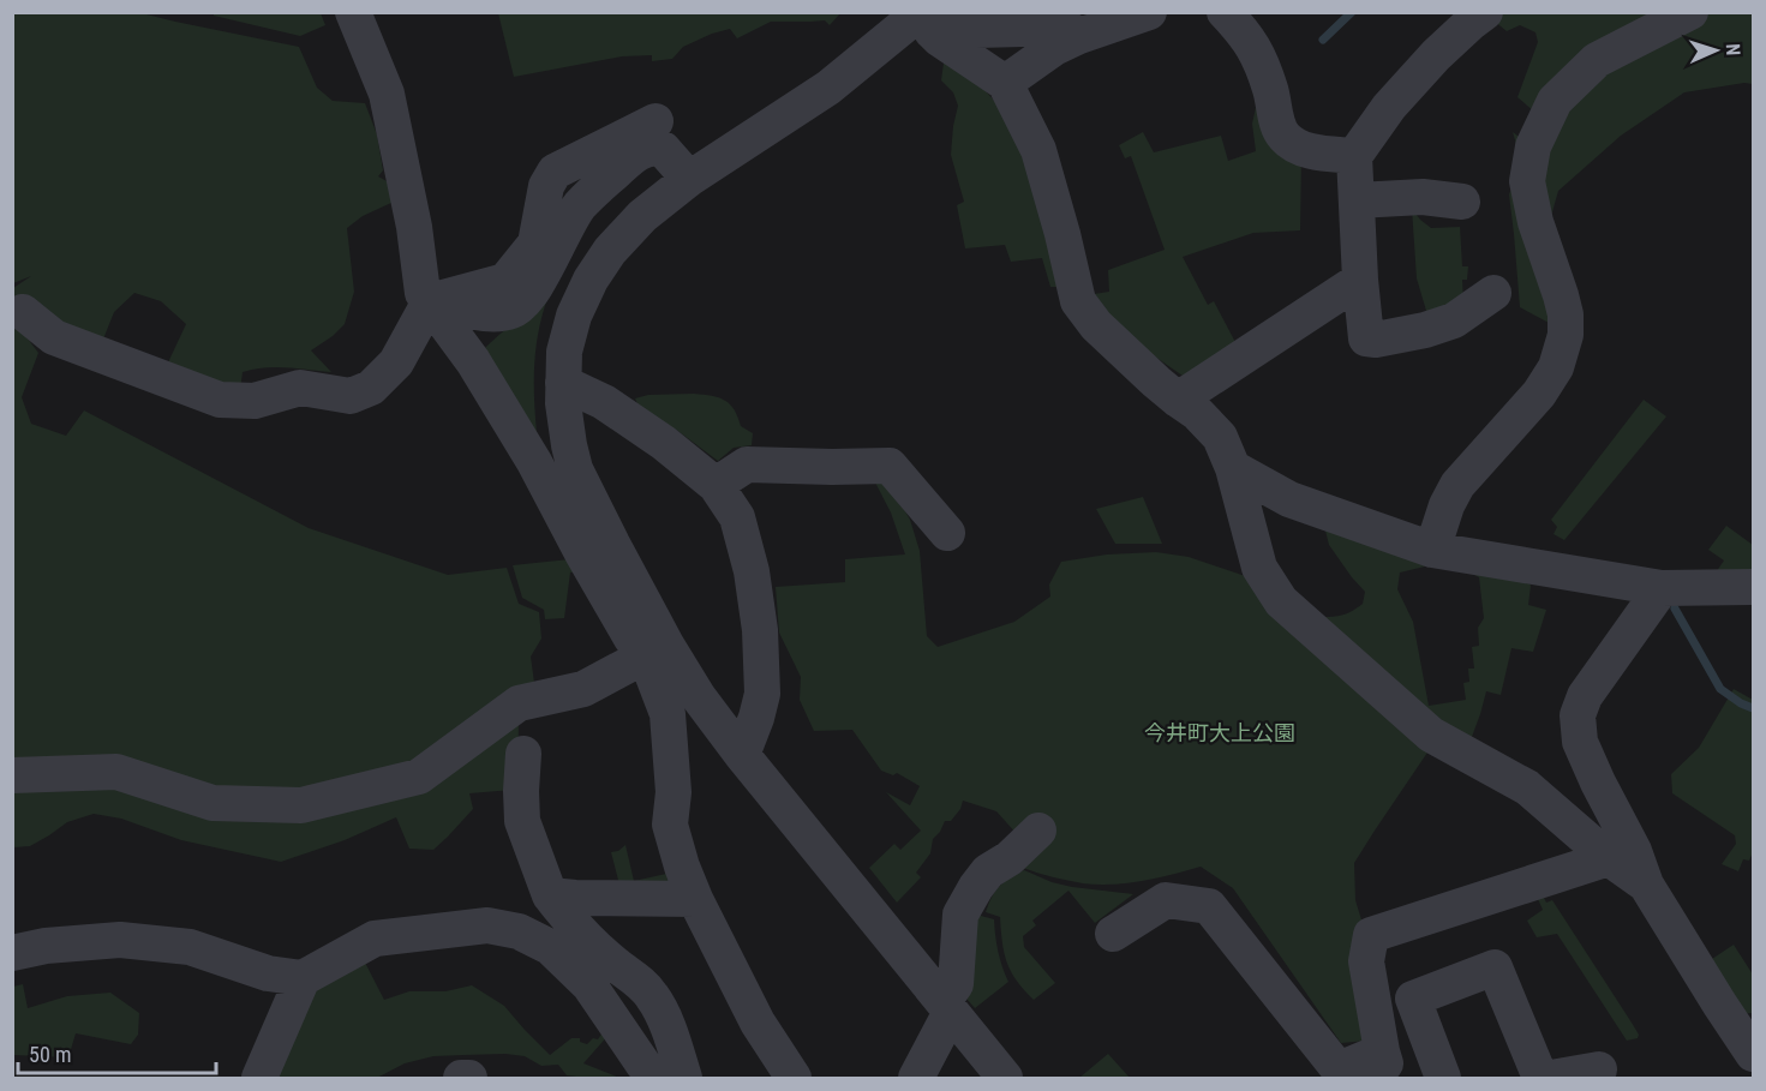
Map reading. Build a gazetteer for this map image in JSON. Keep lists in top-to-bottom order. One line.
{"parks":["今井町大上公園"],"scale_bar":"50 m","north":"right"}
